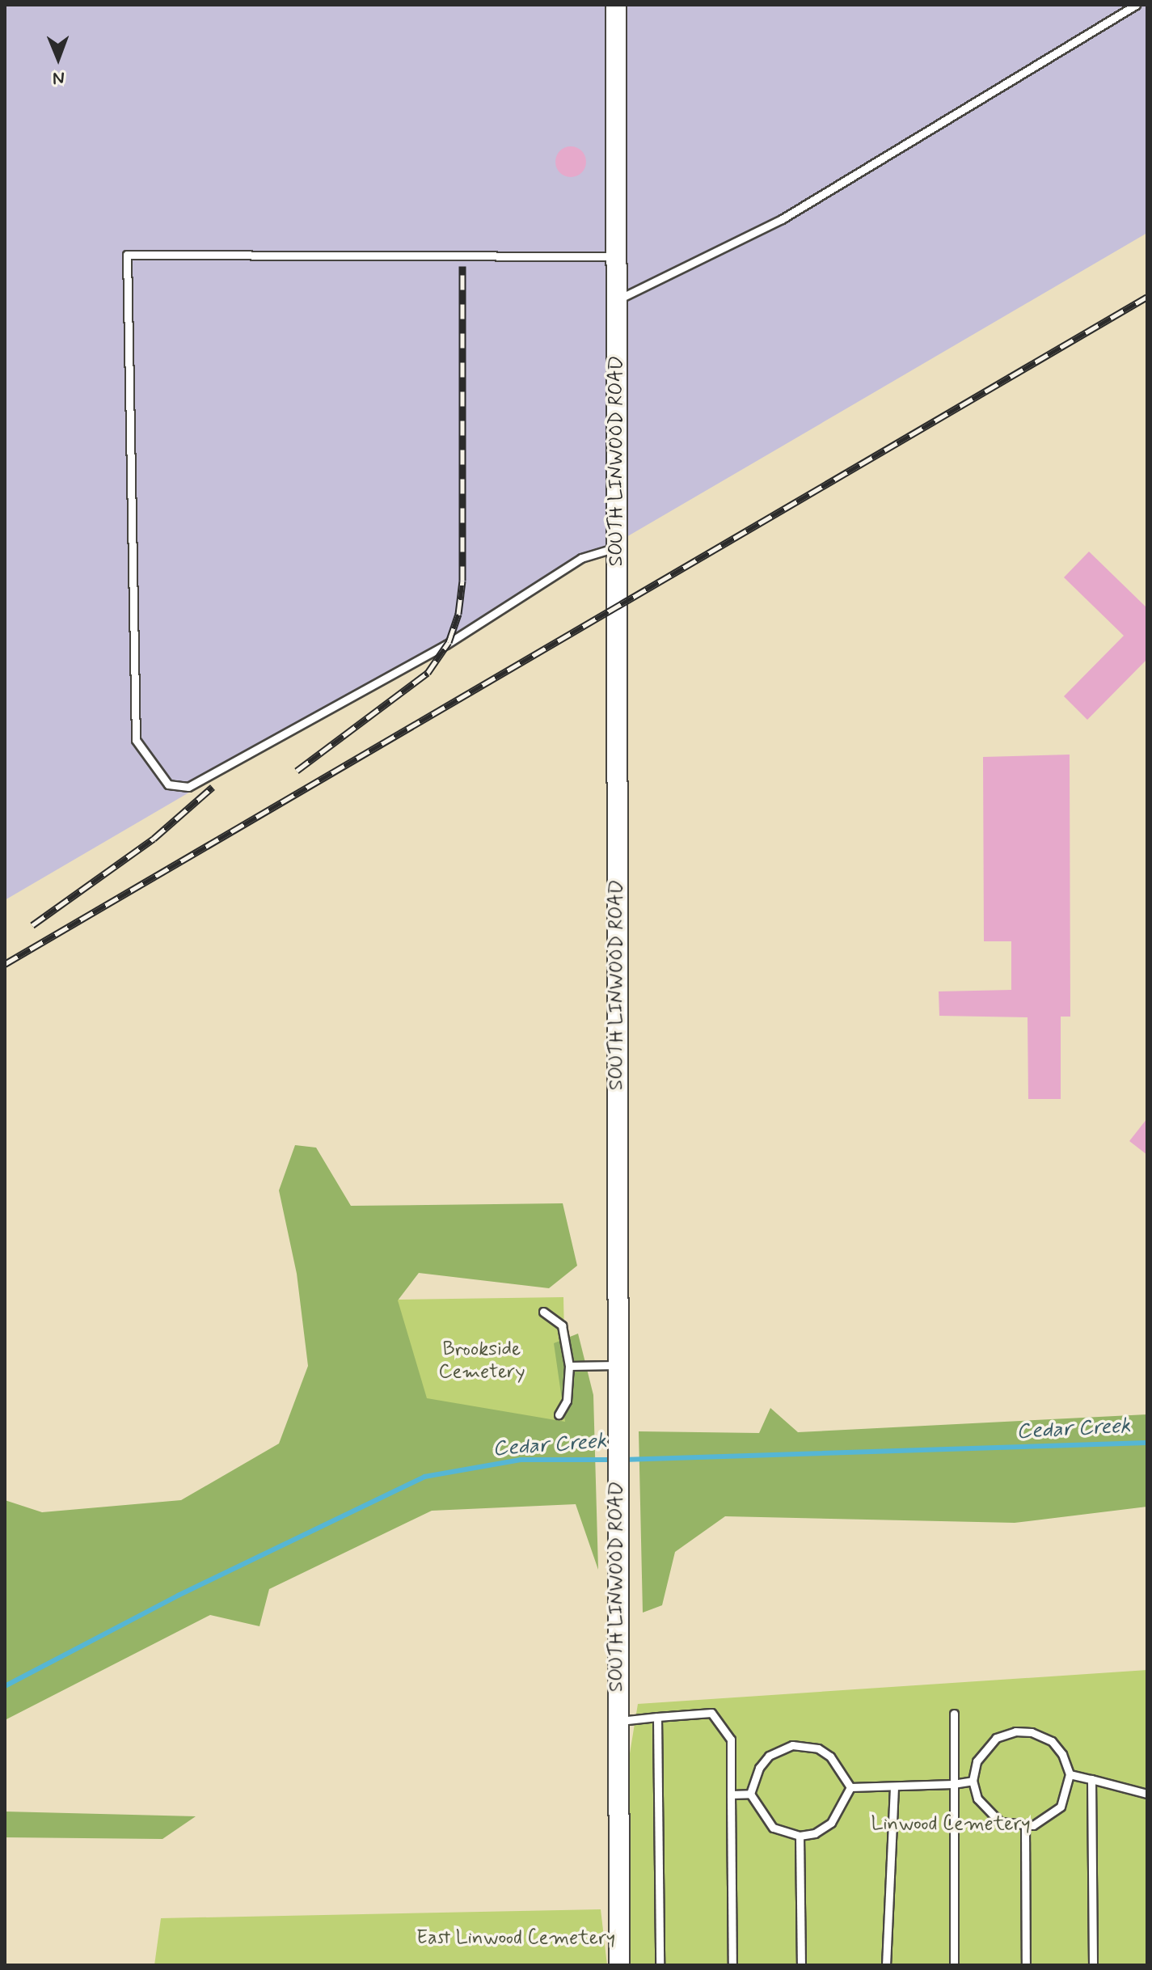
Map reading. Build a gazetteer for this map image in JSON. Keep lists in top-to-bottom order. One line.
{"streets":{"main road":["SOUTH LINWOOD ROAD"]},"water":["Cedar Creek"],"parks":["Brookside Cemetery","Linwood Cemetery","East Linwood Cemetery"],"north":"bottom"}
